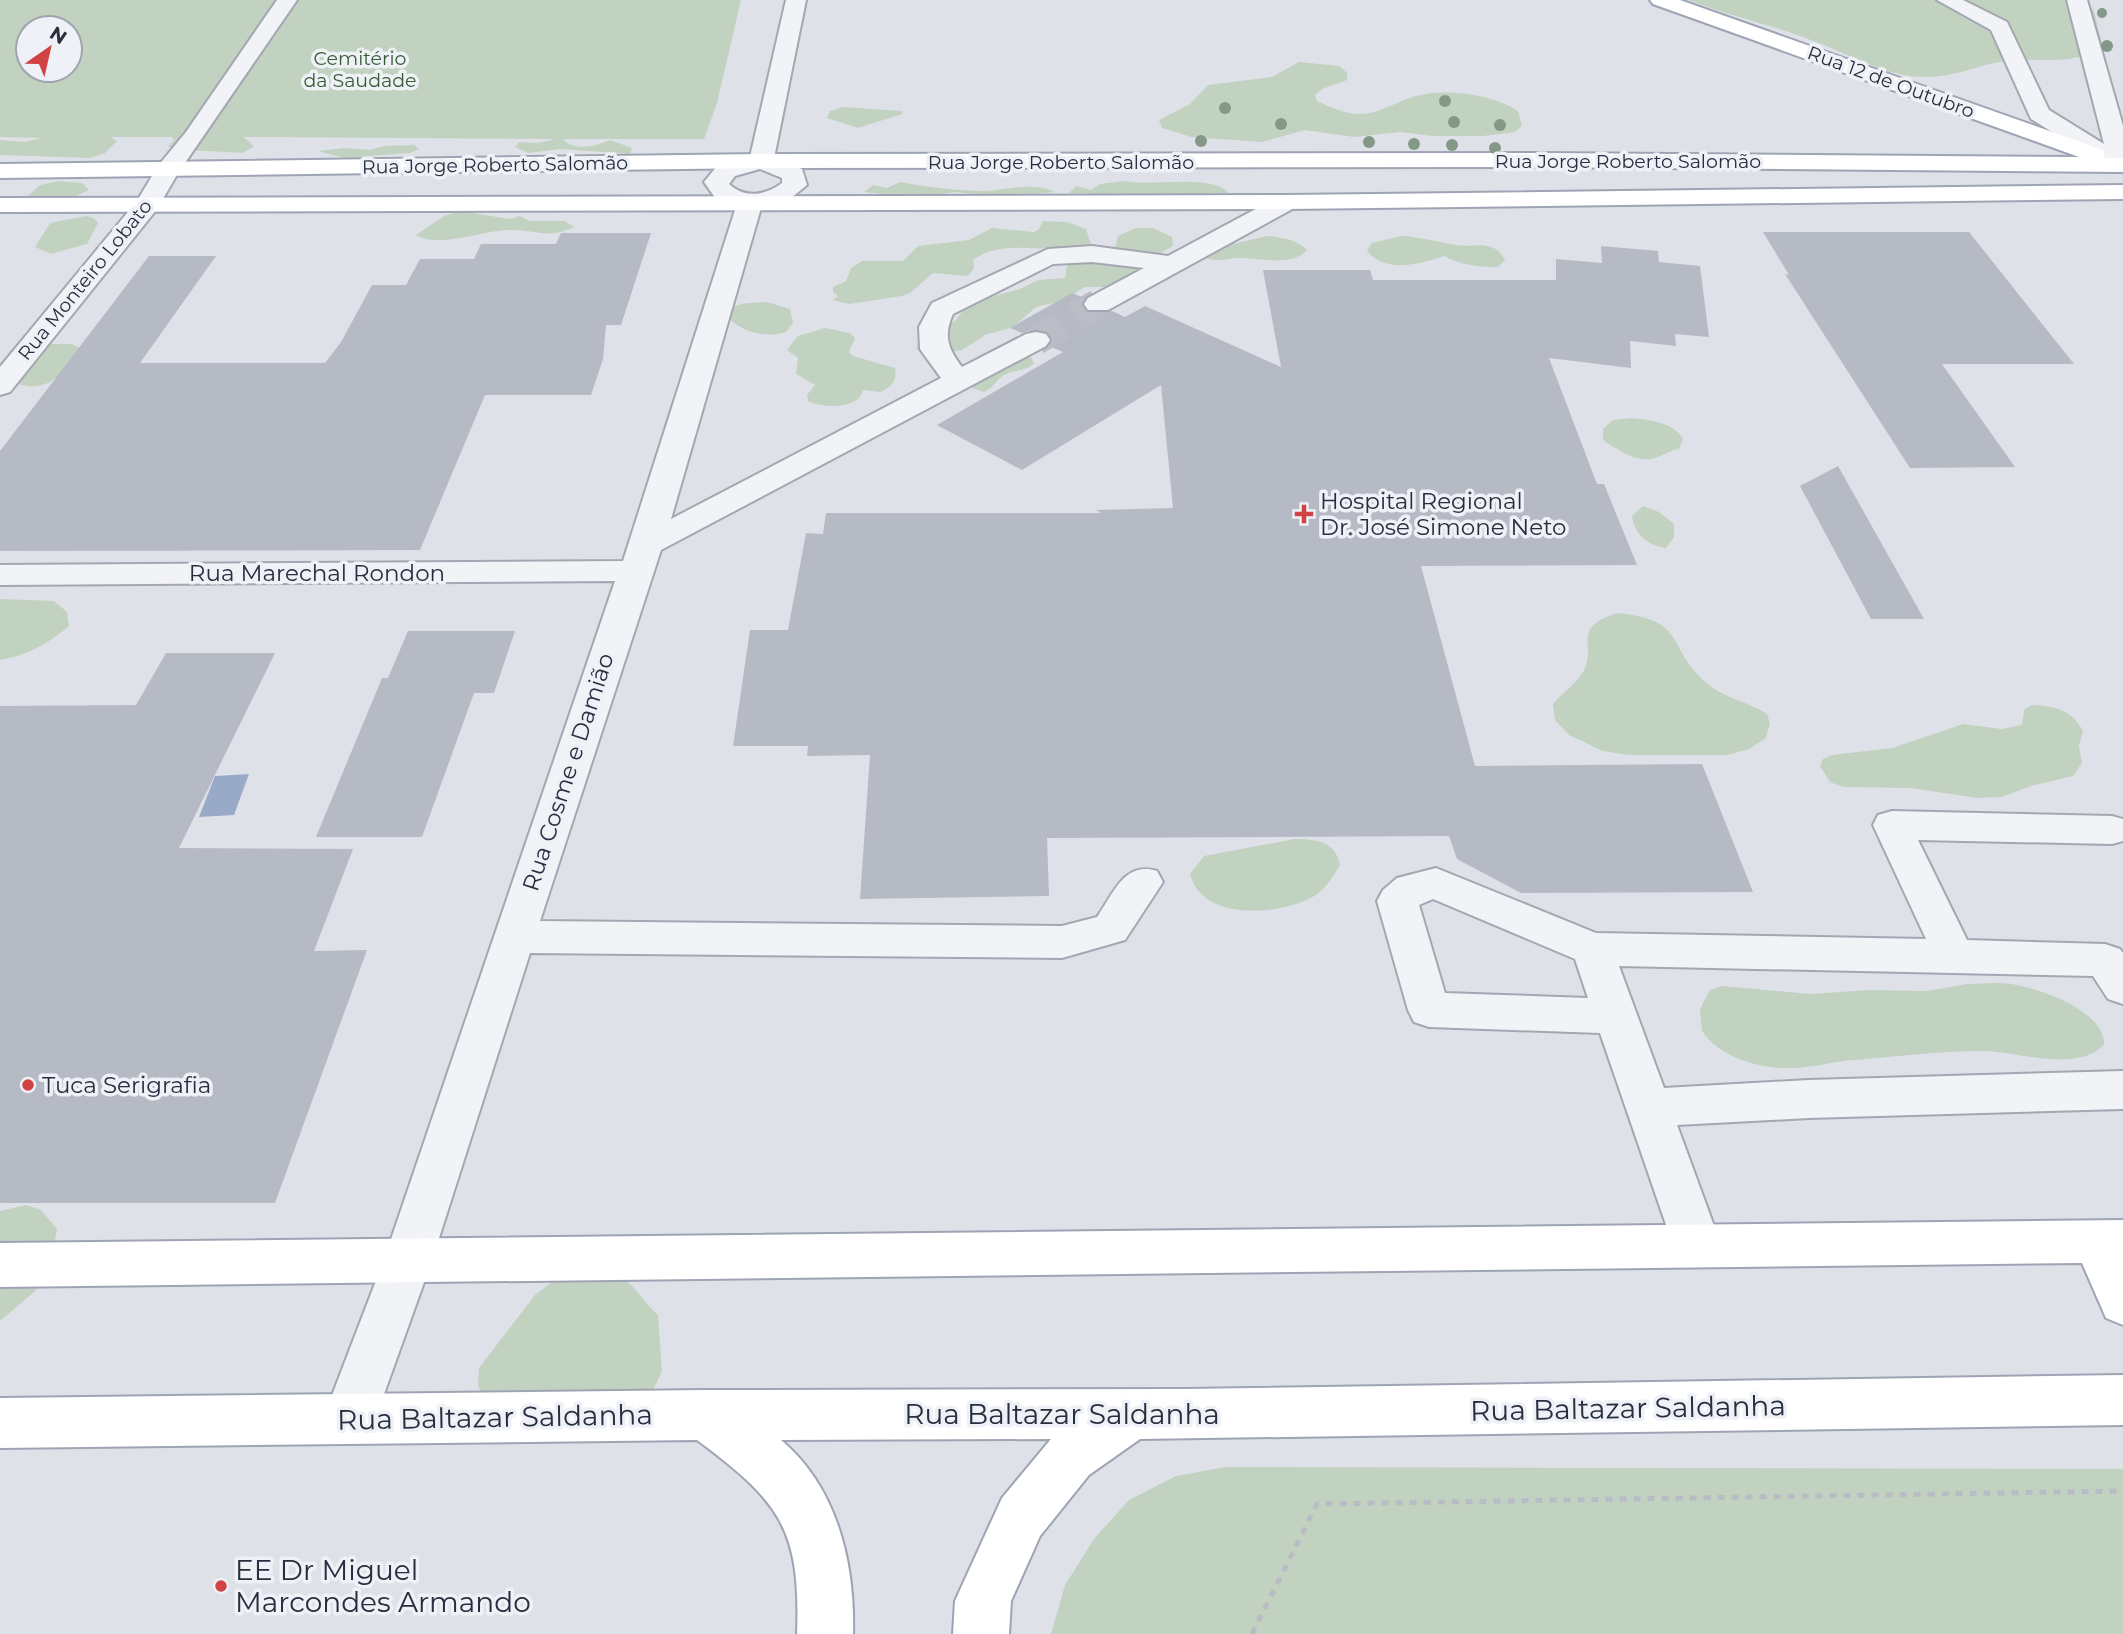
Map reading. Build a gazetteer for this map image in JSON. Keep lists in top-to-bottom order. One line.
{"streets":{"main road":["Rua 12 de Outubro","Rua Jorge Roberto Salomão","Rua Baltazar Saldanha"],"street":["Rua Monteiro Lobato","Rua Marechal Rondon","Rua Cosme e Damião"]},"crossings":[["Rua 12 de Outubro","Rua Jorge Roberto Salomão"],["Rua Jorge Roberto Salomão","Rua Monteiro Lobato"],["Rua Jorge Roberto Salomão","Rua Cosme e Damião"],["Rua Marechal Rondon","Rua Cosme e Damião"],["Rua Cosme e Damião","Rua Baltazar Saldanha"]],"parks":["Cemitério da Saudade"],"places":{"health":["Hospital Regional Dr. José Simone Neto"],"other":["Tuca Serigrafia","EE Dr Miguel Marcondes Armando"]},"north":"top right"}
